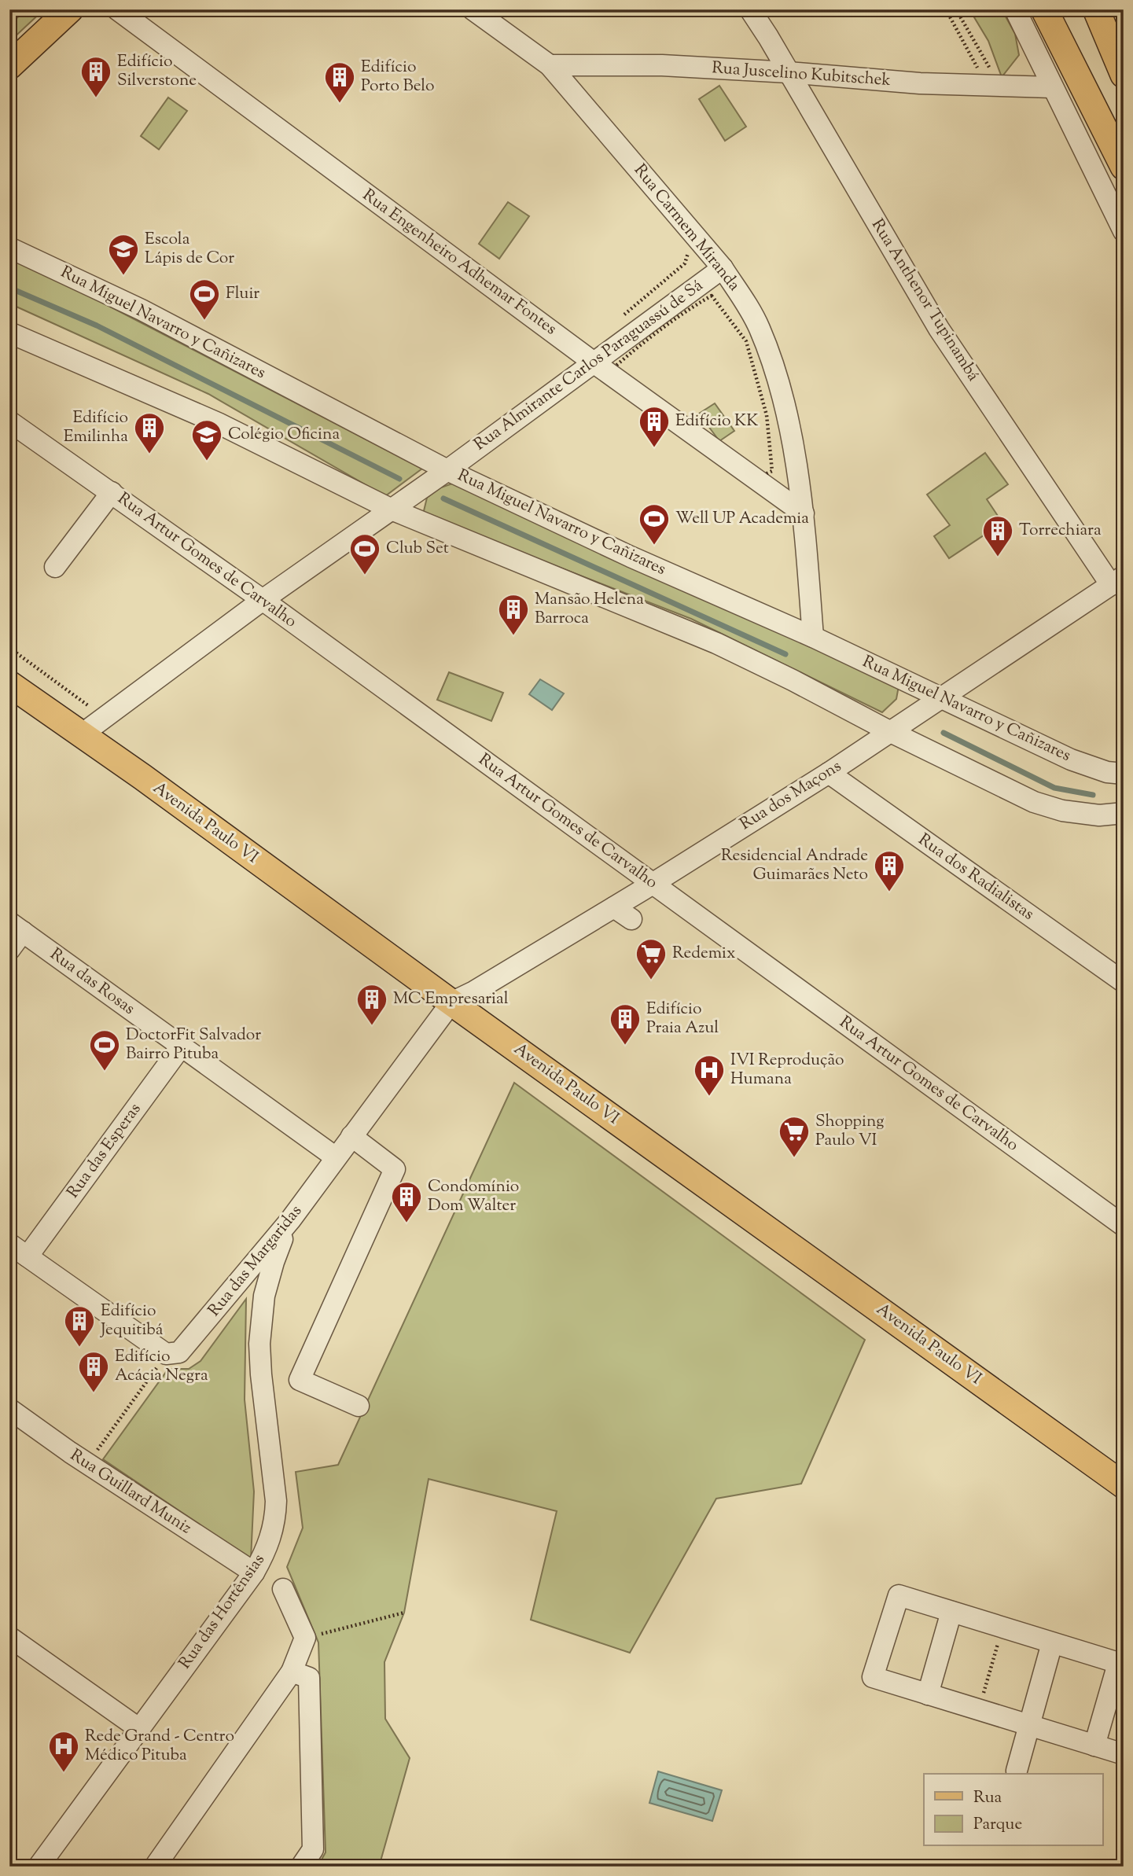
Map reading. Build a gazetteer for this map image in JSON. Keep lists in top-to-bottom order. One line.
{"streets":{"main road":["Avenida Paulo VI"],"street":["Rua Juscelino Kubitschek","Rua Carmem Miranda","Rua Engenheiro Adhemar Fontes","Rua Anthenor Tupinambá","Rua Miguel Navarro y Cañizares","Rua Almirante Carlos Paraguassú de Sá","Rua Artur Gomes de Carvalho","Rua dos Maçons","Rua dos Radialistas","Rua das Rosas","Rua das Esperas","Rua das Margaridas","Rua Guillard Muniz","Rua das Hortênsias"]},"crossings":[["Rua Juscelino Kubitschek","Rua Carmem Miranda"],["Rua Juscelino Kubitschek","Rua Anthenor Tupinambá"],["Rua Carmem Miranda","Rua Engenheiro Adhemar Fontes"],["Rua Carmem Miranda","Rua Miguel Navarro y Cañizares"],["Rua Carmem Miranda","Rua Almirante Carlos Paraguassú de Sá"],["Rua Engenheiro Adhemar Fontes","Rua Almirante Carlos Paraguassú de Sá"],["Rua Anthenor Tupinambá","Rua dos Maçons"],["Rua Miguel Navarro y Cañizares","Rua Almirante Carlos Paraguassú de Sá"],["Rua Miguel Navarro y Cañizares","Rua dos Maçons"],["Rua Almirante Carlos Paraguassú de Sá","Rua Artur Gomes de Carvalho"],["Rua Almirante Carlos Paraguassú de Sá","Avenida Paulo VI"],["Rua Artur Gomes de Carvalho","Rua dos Maçons"],["Rua dos Maçons","Avenida Paulo VI"],["Rua dos Maçons","Rua dos Radialistas"],["Rua dos Maçons","Rua das Margaridas"],["Avenida Paulo VI","Rua das Margaridas"],["Rua das Rosas","Rua das Esperas"],["Rua das Rosas","Rua das Margaridas"],["Rua das Margaridas","Rua das Hortênsias"],["Rua Guillard Muniz","Rua das Hortênsias"]],"places":{"building":["Edifício Silverstone","Edifício Porto Belo","Edifício KK","Edifício Emilinha","Torrechiara","Mansão Helena Barroca","Residencial Andrade Guimarães Neto","MC Empresarial","Edifício Praia Azul","Condomínio Dom Walter","Edifício Jequitibá","Edifício Acácia Negra"],"school or university":["Escola Lápis de Cor","Colégio Oficina"],"sports":["Fluir","Well UP Academia","Club Set","DoctorFit Salvador Bairro Pituba"],"supermarket":["Redemix","Shopping Paulo VI"],"hospital":["IVI Reprodução Humana","Rede Grand - Centro Médico Pituba"]},"legend":["Rua","Parque"]}
